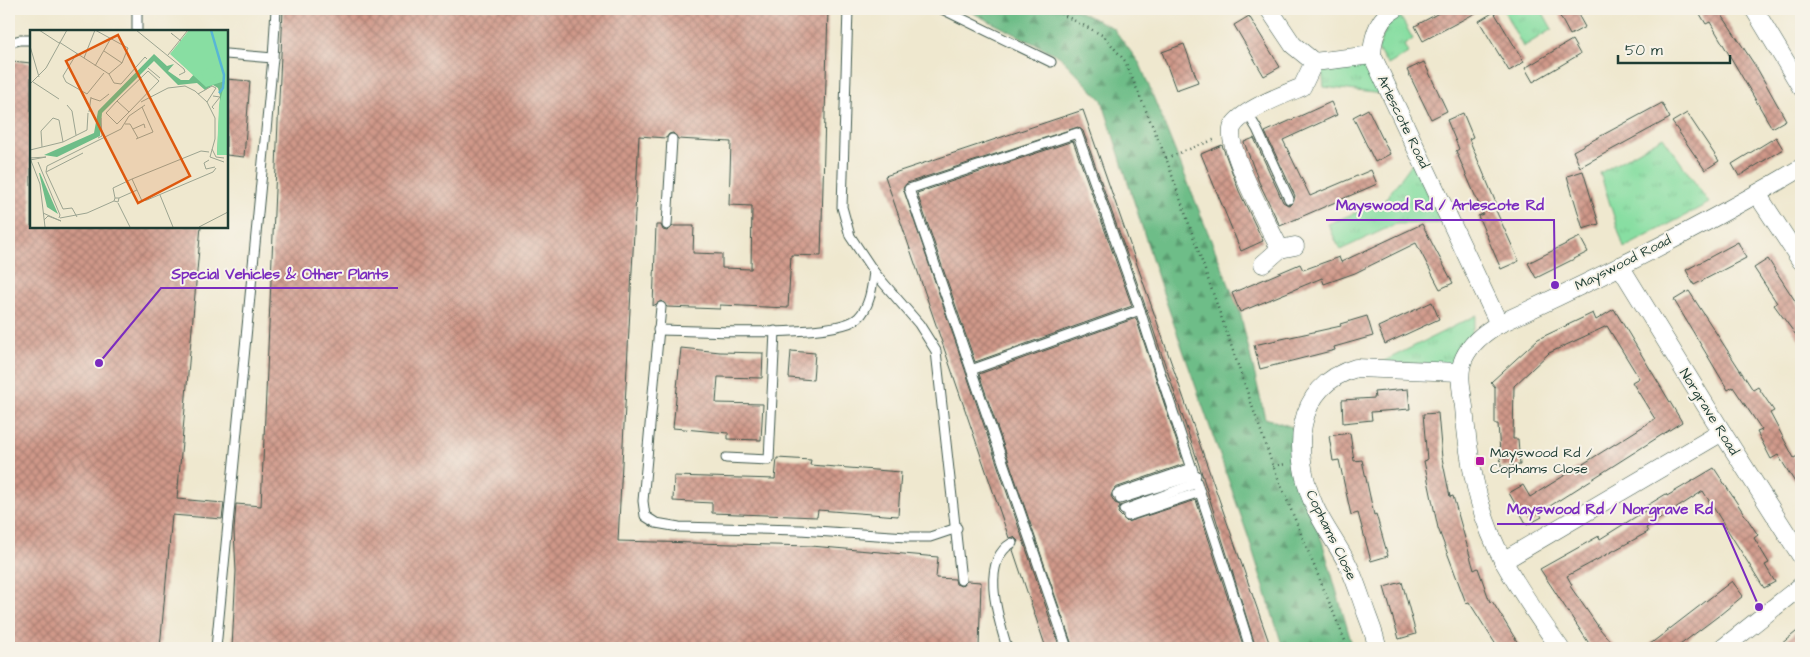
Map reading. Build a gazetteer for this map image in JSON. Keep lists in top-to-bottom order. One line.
{"streets":{"street":["Arlescote Road","Mayswood Road","Norgrave Road","Cophams Close"]},"crossings":[["Arlescote Road","Mayswood Road"],["Mayswood Road","Norgrave Road"],["Mayswood Road","Cophams Close"]],"places":{"other":["Mayswood Rd / Arlescote Rd","Special Vehicles & Other Plants","Mayswood Rd / Norgrave Rd"],"transit":["Mayswood Rd / Cophams Close"]},"scale_bar":"50 m"}
